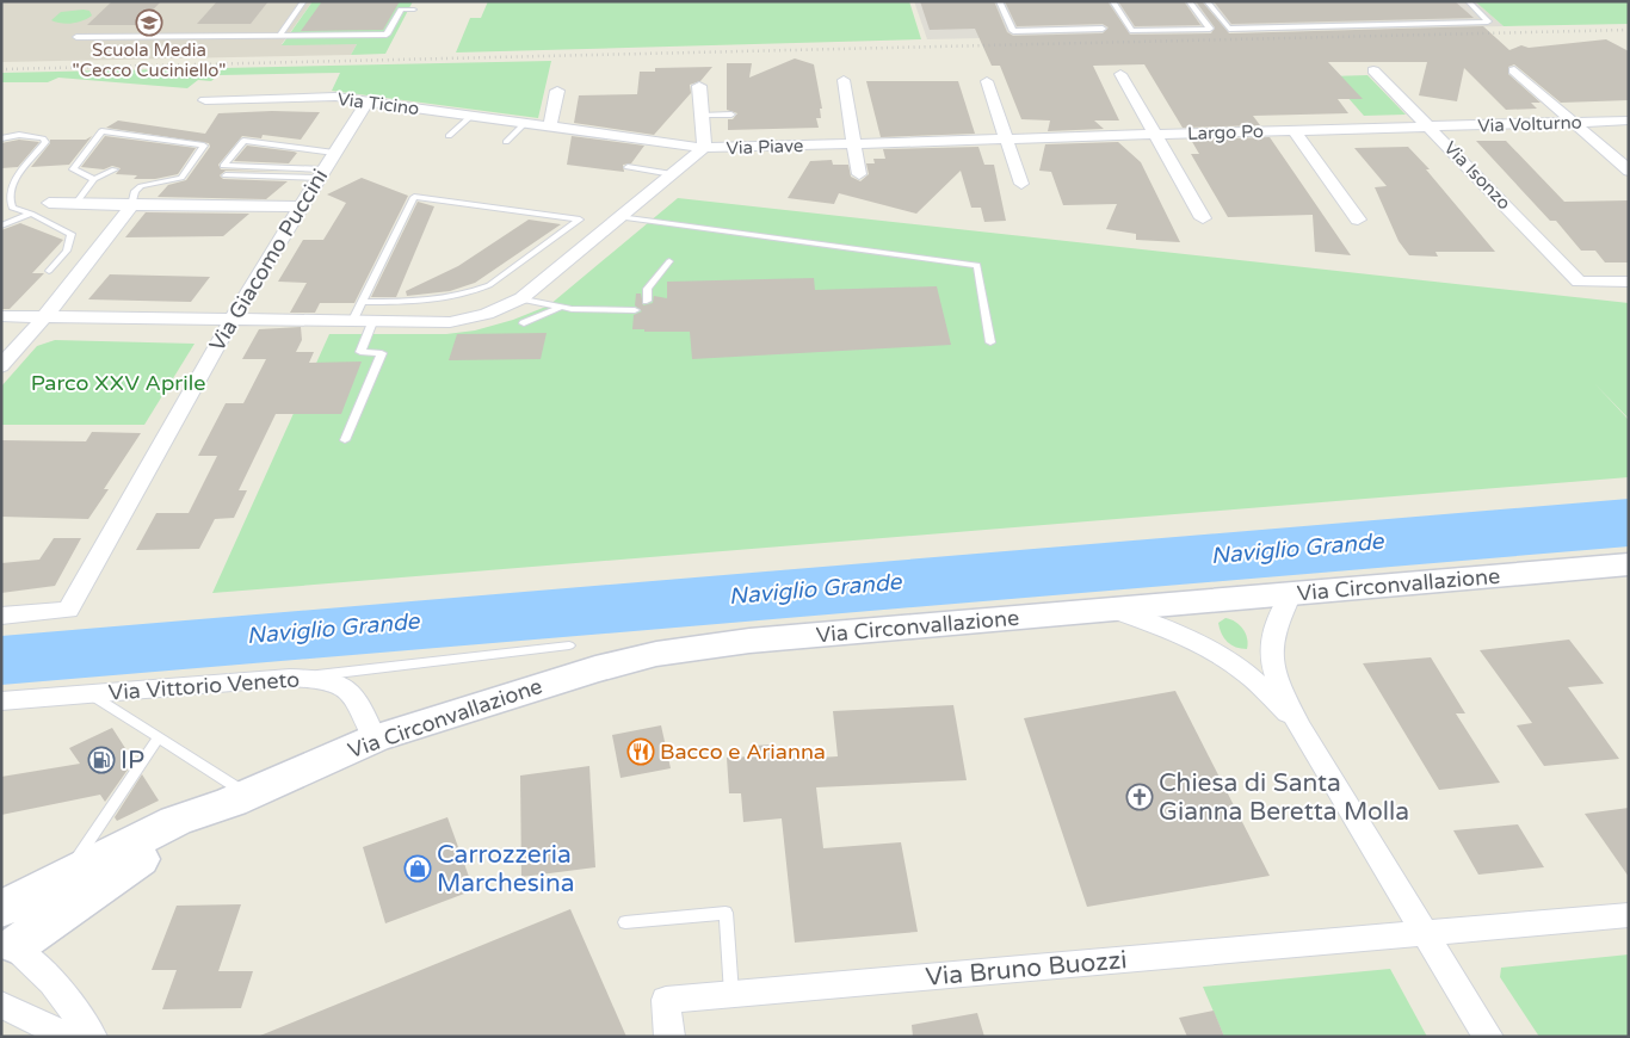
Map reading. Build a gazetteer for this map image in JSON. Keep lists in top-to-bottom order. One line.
{"streets":{"main road":["Via Circonvallazione"],"street":["Via Ticino","Via Volturno","Largo Po","Via Piave","Via Isonzo","Via Giacomo Puccini","Via Vittorio Veneto","Via Bruno Buozzi"]},"crossings":[["Via Ticino","Via Piave"],["Via Ticino","Via Giacomo Puccini"],["Via Volturno","Largo Po"],["Via Volturno","Via Isonzo"],["Largo Po","Via Piave"],["Largo Po","Via Isonzo"],["Via Circonvallazione","Via Vittorio Veneto"]],"water":["Naviglio Grande"],"parks":["Parco XXV Aprile"],"places":{"school or university":["Scuola Media \"Cecco Cuciniello\""],"restaurant":["Bacco e Arianna"],"fuel station":["IP"],"church":["Chiesa di Santa Gianna Beretta Molla"],"shop":["Carrozzeria Marchesina"]}}
